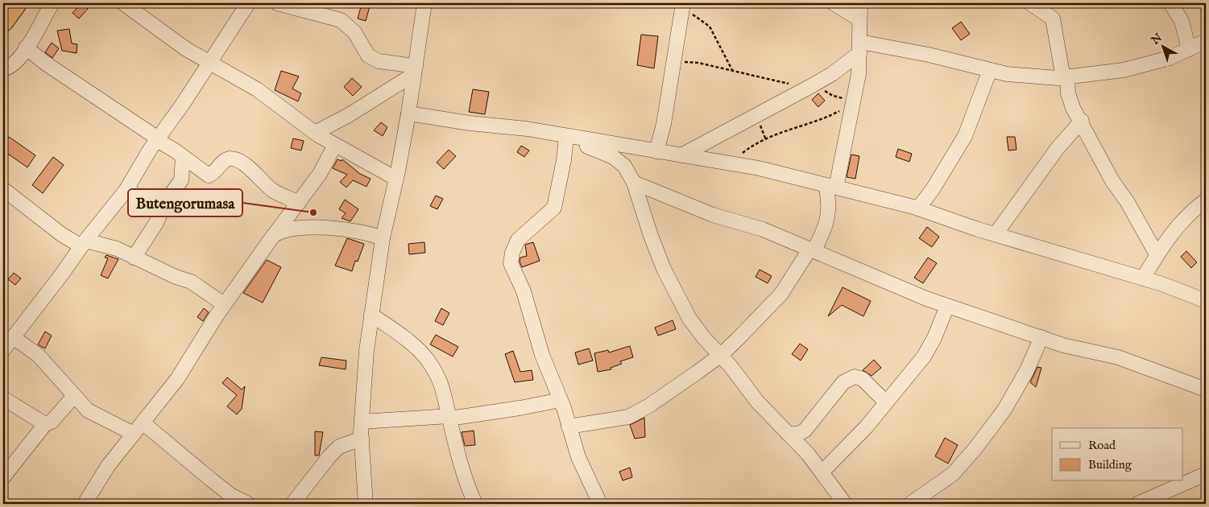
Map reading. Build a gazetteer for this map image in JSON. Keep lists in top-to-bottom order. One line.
{"places":["Butengorumasa"],"legend":["Road","Building"],"north":"top left"}
